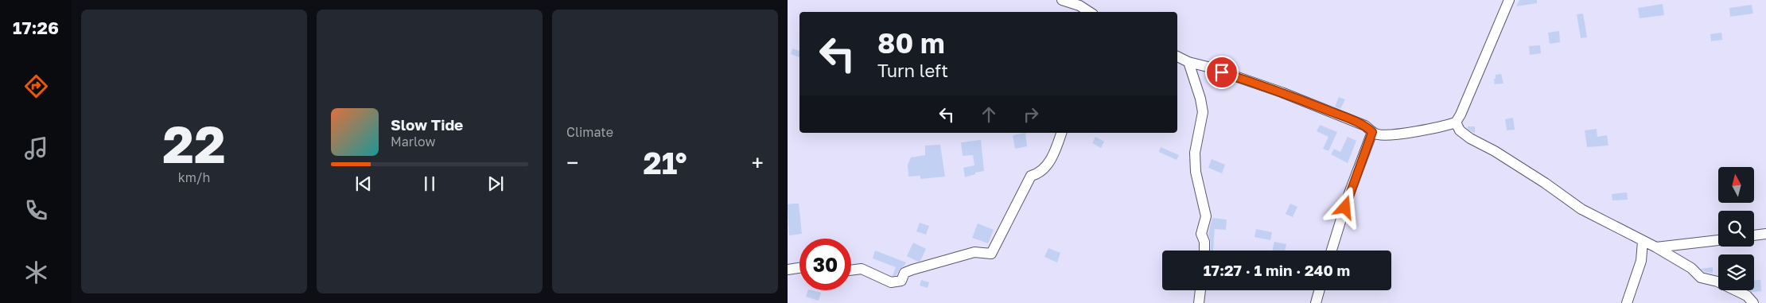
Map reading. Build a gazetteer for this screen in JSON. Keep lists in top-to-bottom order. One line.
{"north":"top","page":{"tabs":"17:26","tile":[["22","km/h"],"Climate"],"turn":["80 m","Turn left"],"song":["Slow Tide","Marlow"],"heat":["−","21°","+"],"limit":"30","trip":"17:27 · 1 min · 240 m"}}
